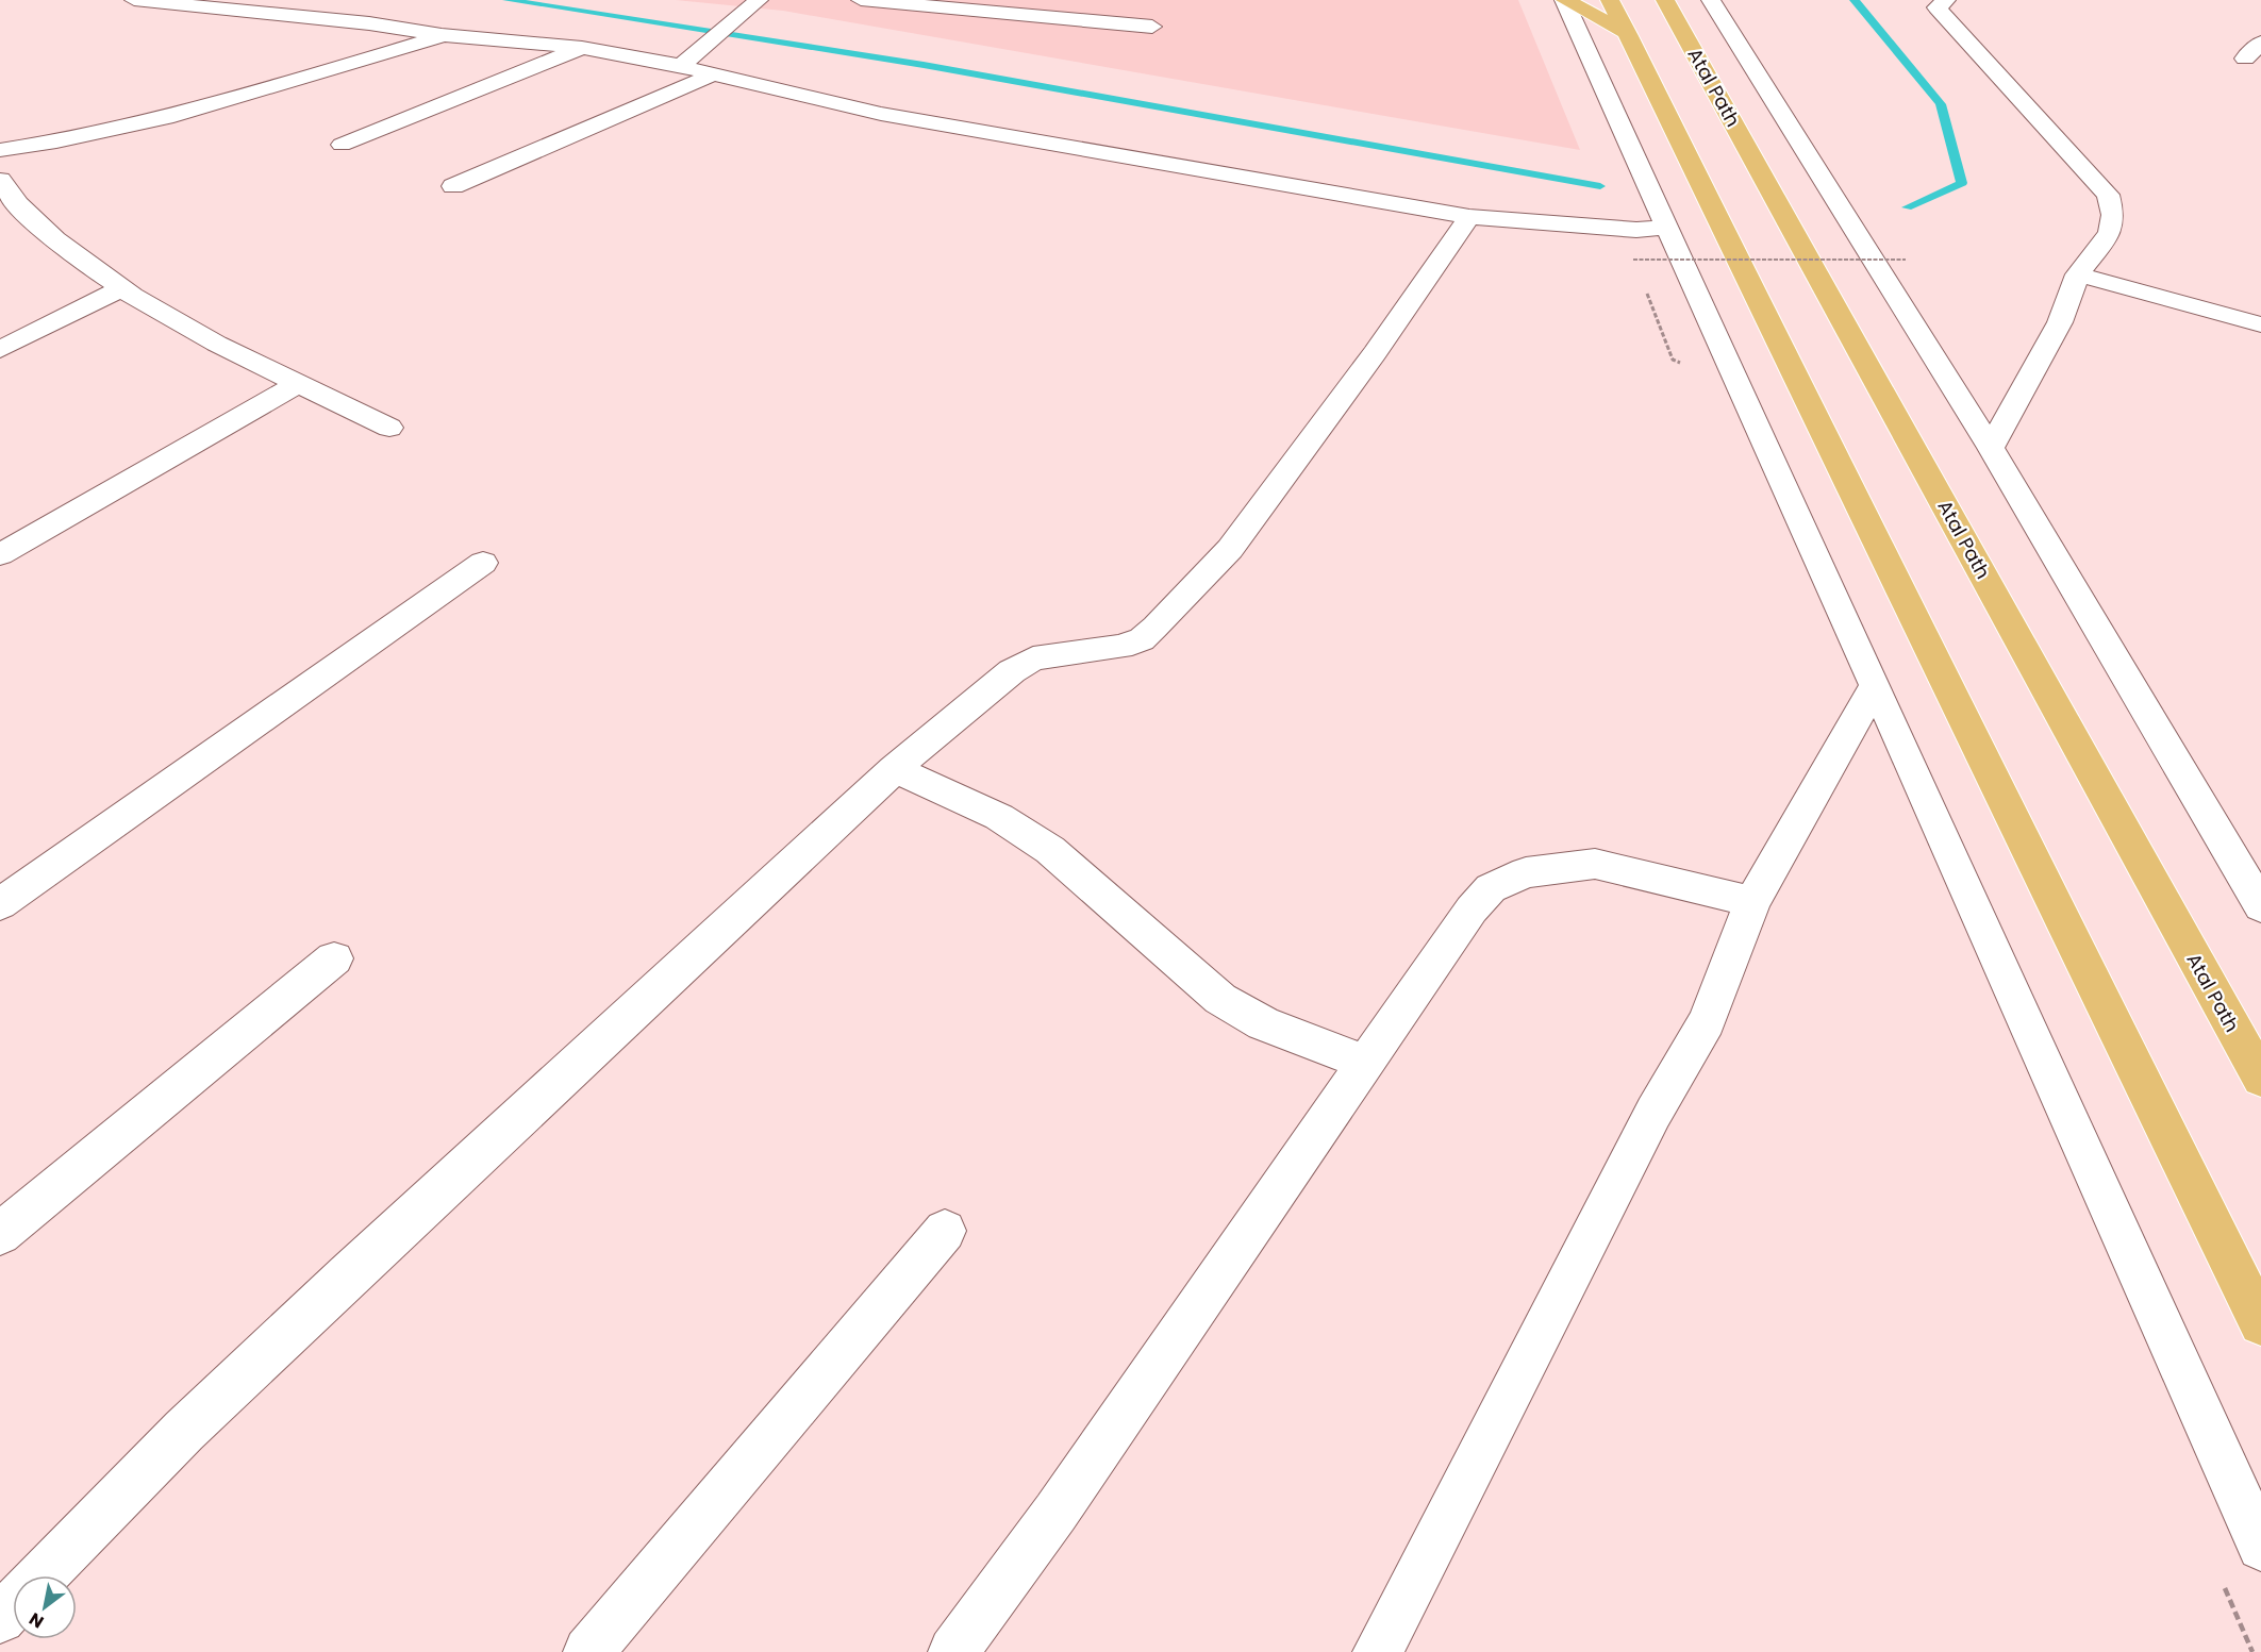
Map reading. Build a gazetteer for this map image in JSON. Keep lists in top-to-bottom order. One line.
{"streets":{"main road":["Atal Path"]},"north":"bottom left"}
